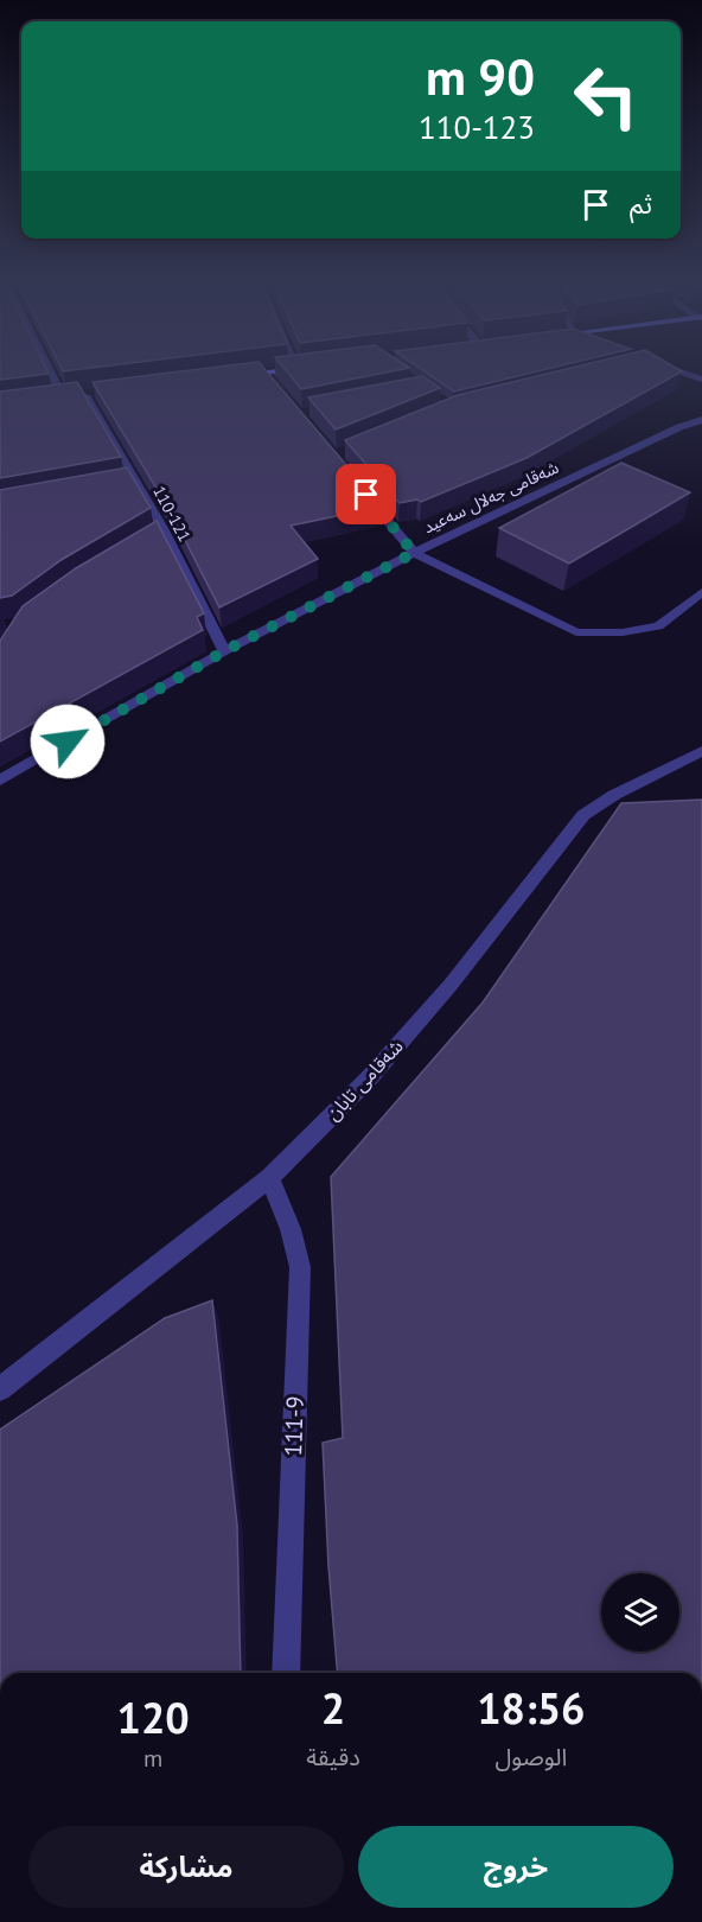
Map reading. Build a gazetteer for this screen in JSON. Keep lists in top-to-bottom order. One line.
{"streets":{"street":["شەقامی جەلال سەعید","110-121","شەقامی تابان","111-9"]},"crossings":[["شەقامی جەلال سەعید","110-121"],["شەقامی تابان","111-9"]],"page":{"turn":["90 m","110-123"],"then":"ثم","eta":["18:56","الوصول","2","دقيقة","120","m"],"buttons":["خروج","مشاركة"]}}
